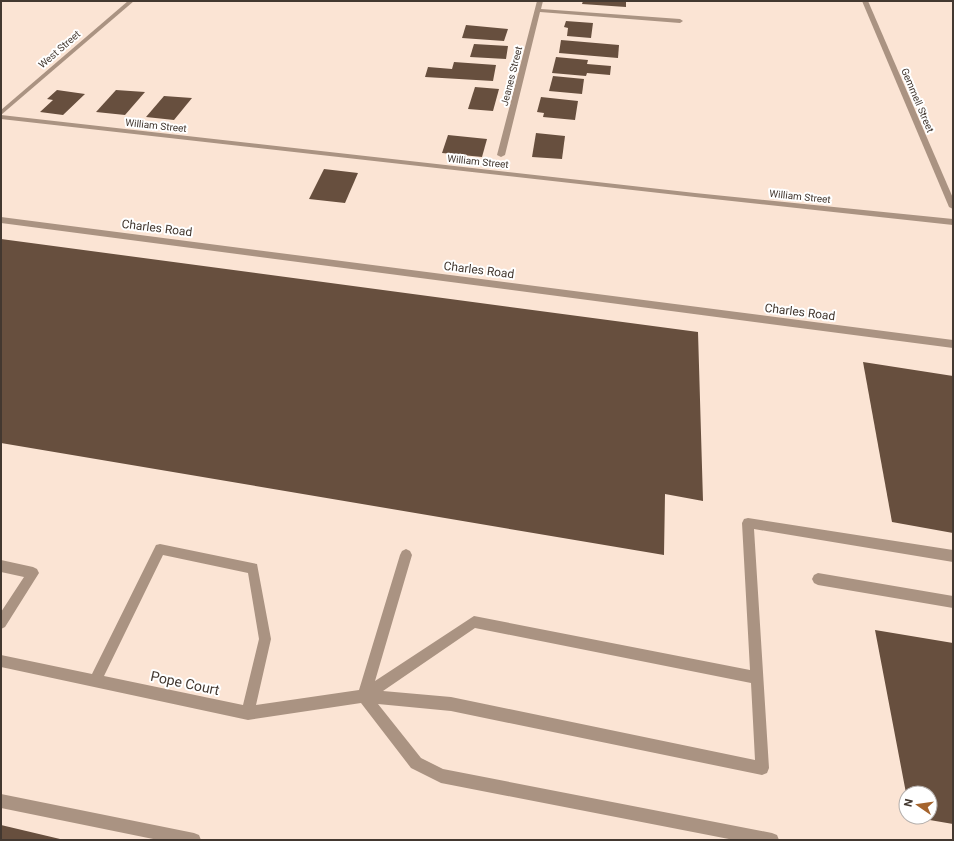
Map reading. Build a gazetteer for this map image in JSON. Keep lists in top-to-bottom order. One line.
{"streets":{"street":["West Street","Jeanes Street","Gemmell Street","William Street","Charles Road","Pope Court"]},"north":"left"}
